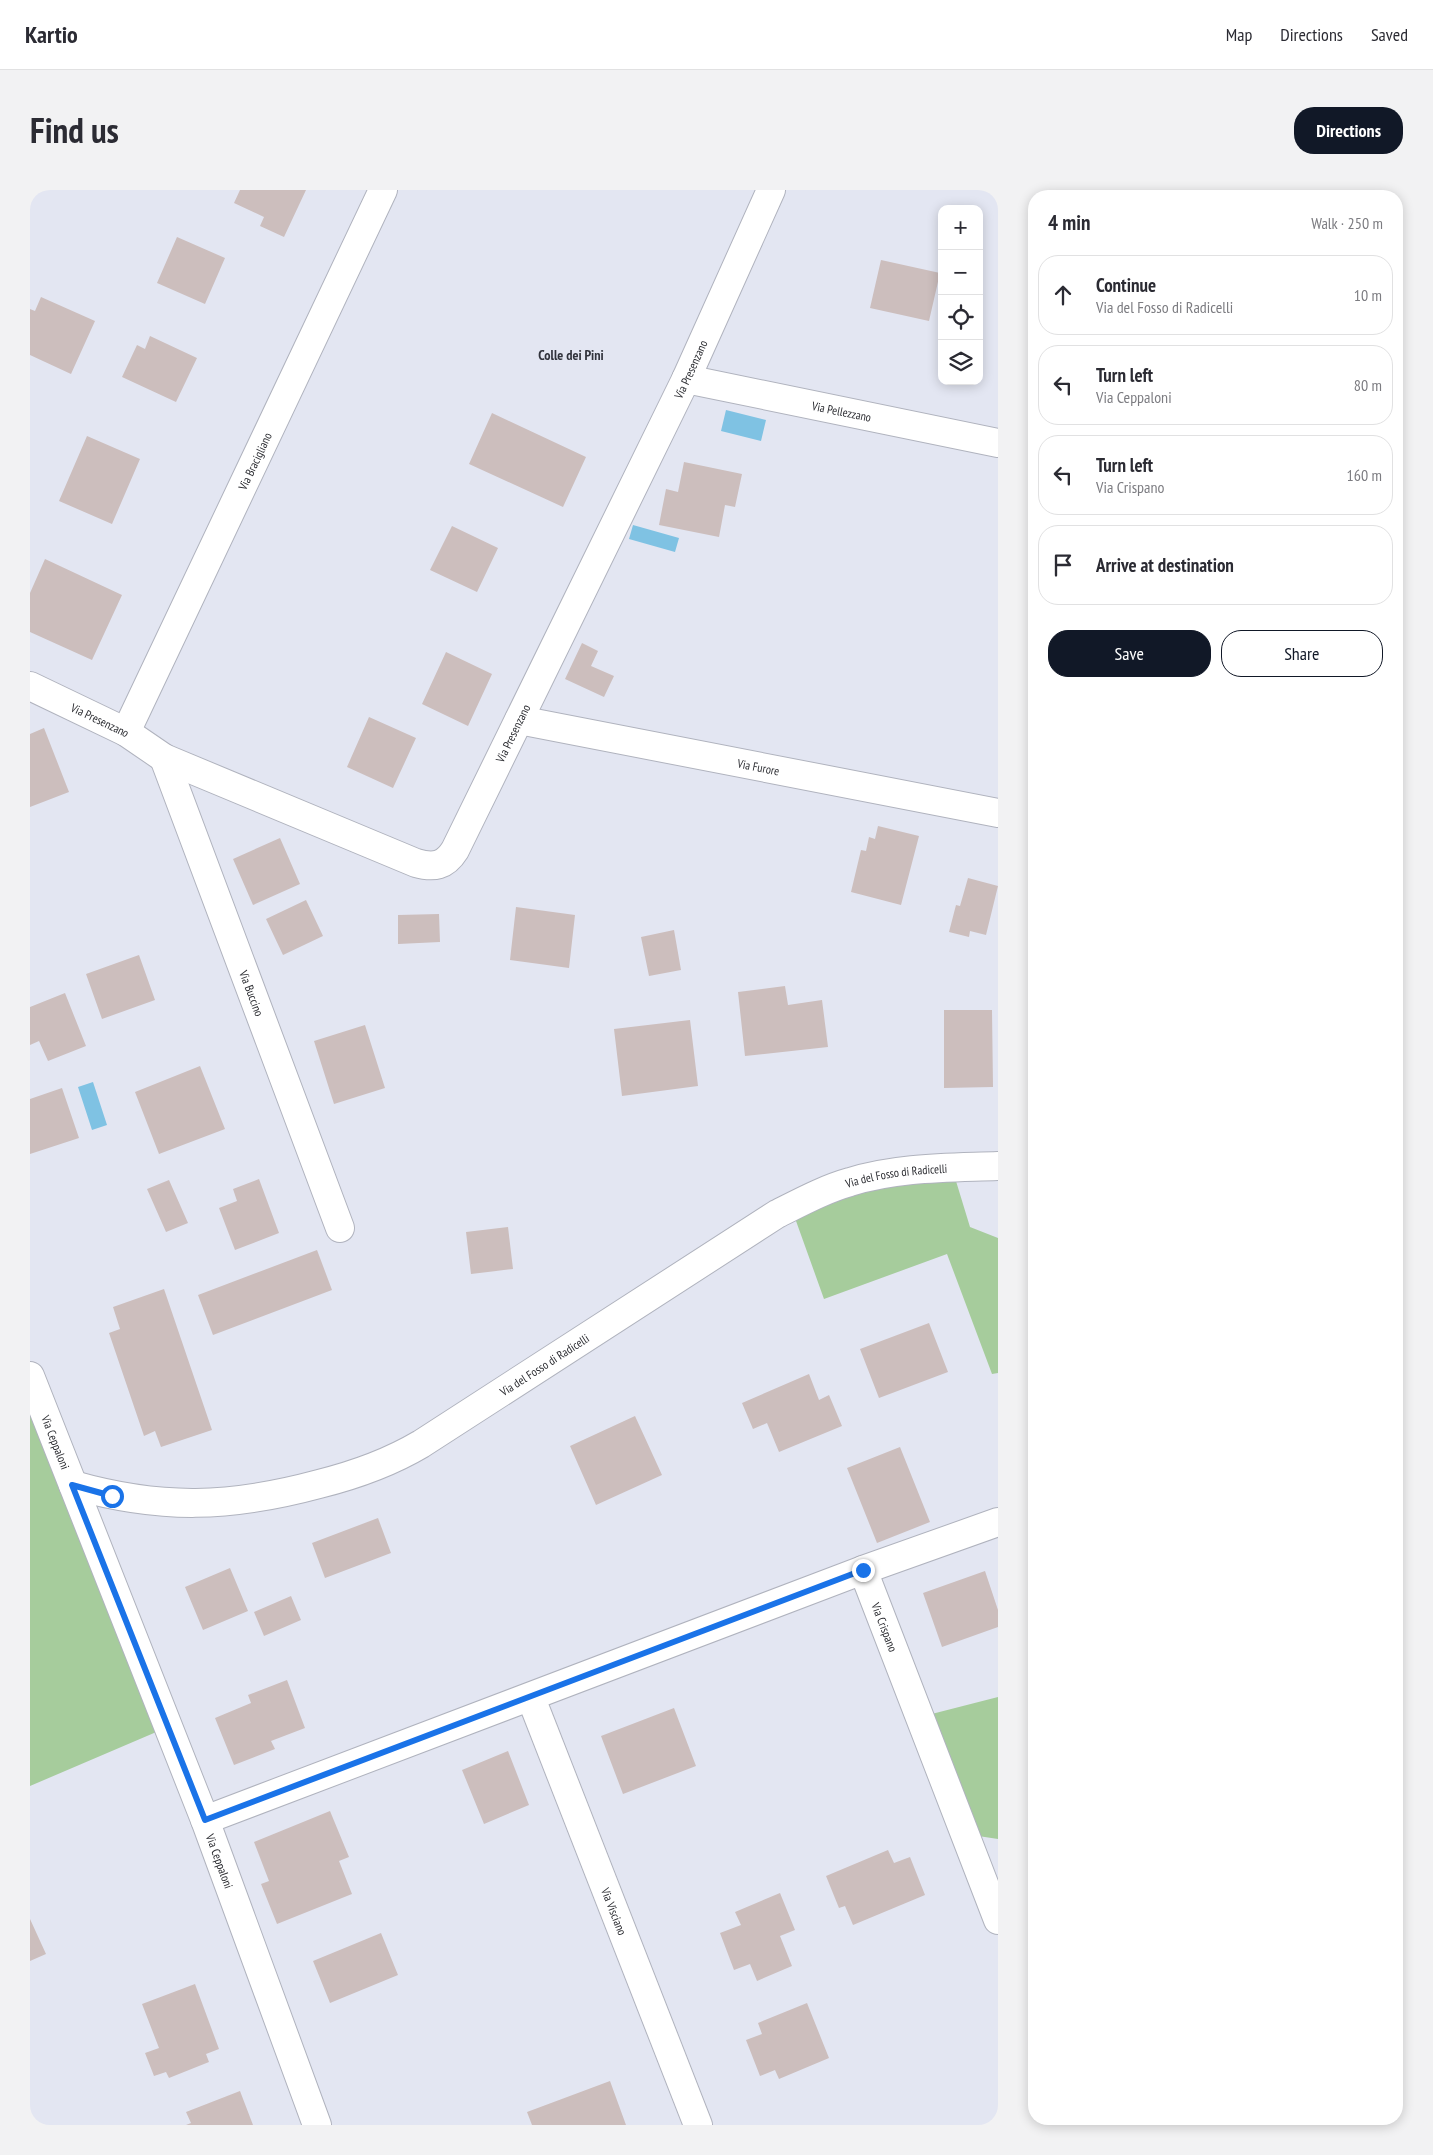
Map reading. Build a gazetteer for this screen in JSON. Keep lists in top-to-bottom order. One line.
{"streets":{"street":["Via Presenzano","Via Pellezzano","Via Bracigliano","Via Furore","Via Buccino","Via del Fosso di Radicelli","Via Ceppaloni","Via Crispano","Via Visciano"]},"crossings":[["Via Presenzano","Via Pellezzano"],["Via Presenzano","Via Bracigliano"],["Via Presenzano","Via Furore"],["Via Presenzano","Via Buccino"],["Via del Fosso di Radicelli","Via Ceppaloni"]],"districts":["Colle dei Pini"],"page":{"header":"Kartio","nav":["Map","Directions","Saved"],"title":"Find us","buttons":["Directions",["Save","Share"]],"heading":["4 min","Walk · 250 m"],"map_buttons":["+","−"],"list":[["Continue","Via del Fosso di Radicelli","10 m"],["Turn left","Via Ceppaloni","80 m"],["Turn left","Via Crispano","160 m"],"Arrive at destination"]}}
